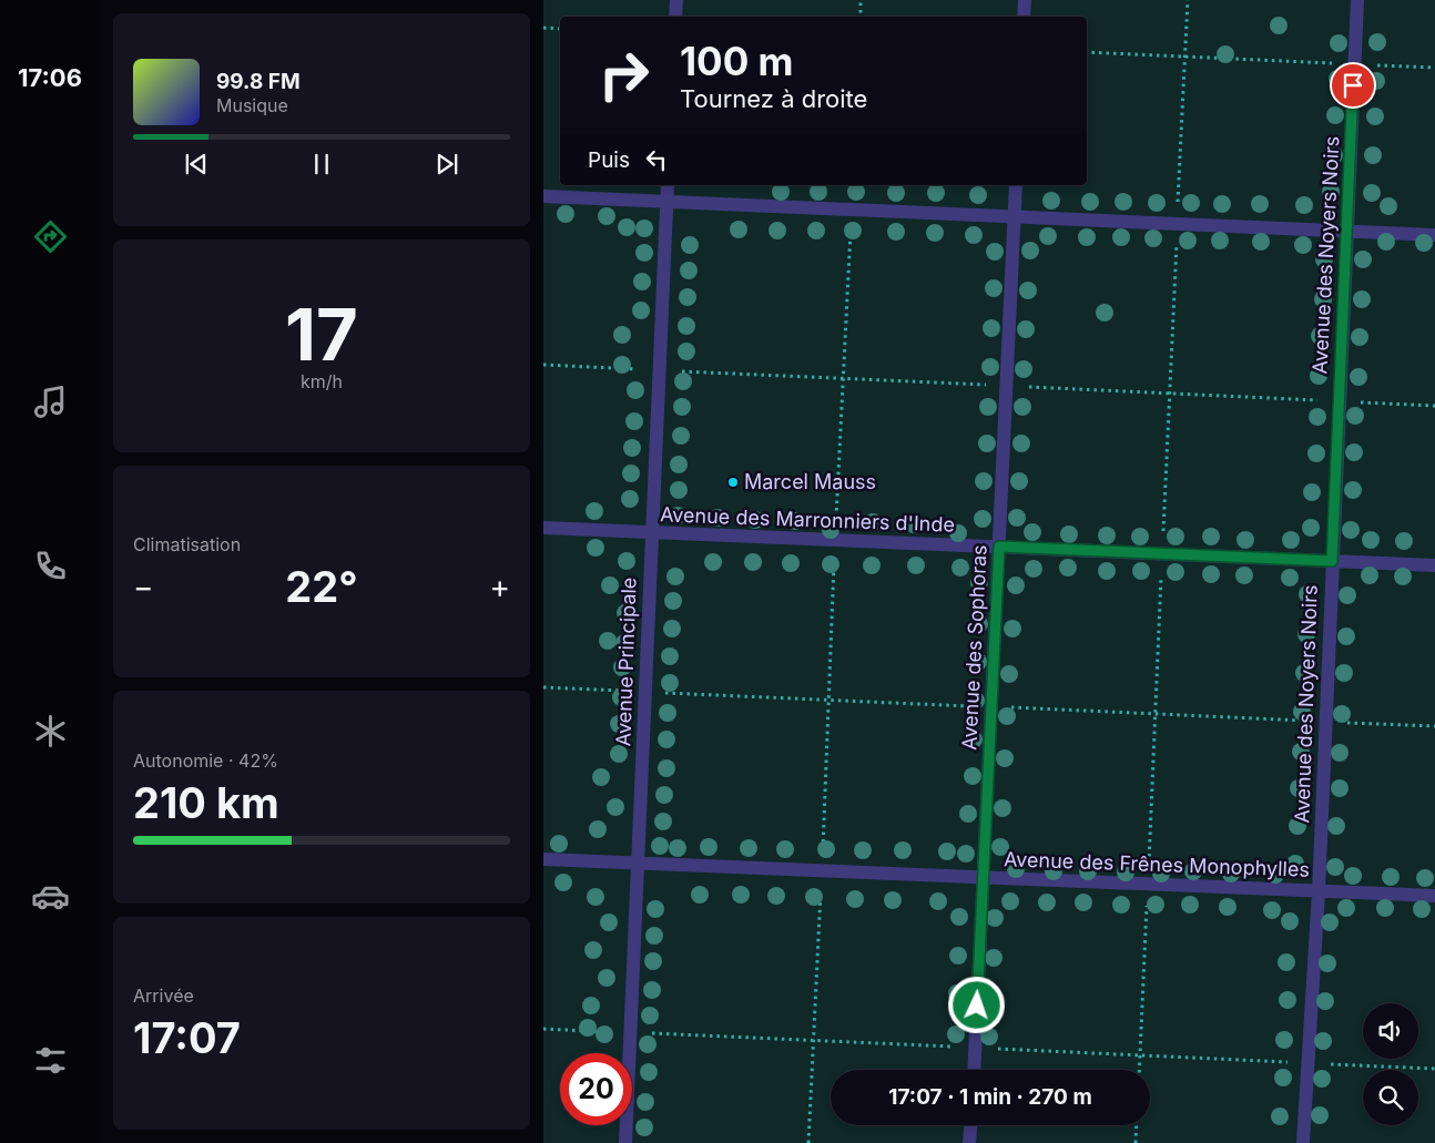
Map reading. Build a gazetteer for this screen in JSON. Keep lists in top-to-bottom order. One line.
{"streets":{"lane":["Avenue des Noyers Noirs","Avenue des Marronniers d'Inde","Avenue des Sophoras","Avenue Principale","Avenue des Frênes Monophylles"]},"crossings":[["Avenue des Noyers Noirs","Avenue des Marronniers d'Inde"],["Avenue des Noyers Noirs","Avenue des Frênes Monophylles"],["Avenue des Marronniers d'Inde","Avenue des Sophoras"],["Avenue des Marronniers d'Inde","Avenue Principale"],["Avenue des Sophoras","Avenue des Frênes Monophylles"],["Avenue Principale","Avenue des Frênes Monophylles"]],"places":["Marcel Mauss"],"page":{"tabs":"17:06","turn":["100 m","Tournez à droite"],"song":["99.8 FM","Musique"],"then":"Puis","tile":[["17","km/h"],"Climatisation",["Autonomie · 42%","210 km"],["Arrivée","17:07"]],"heat":["−","22°","+"],"limit":"20","trip":"17:07 · 1 min · 270 m"}}
